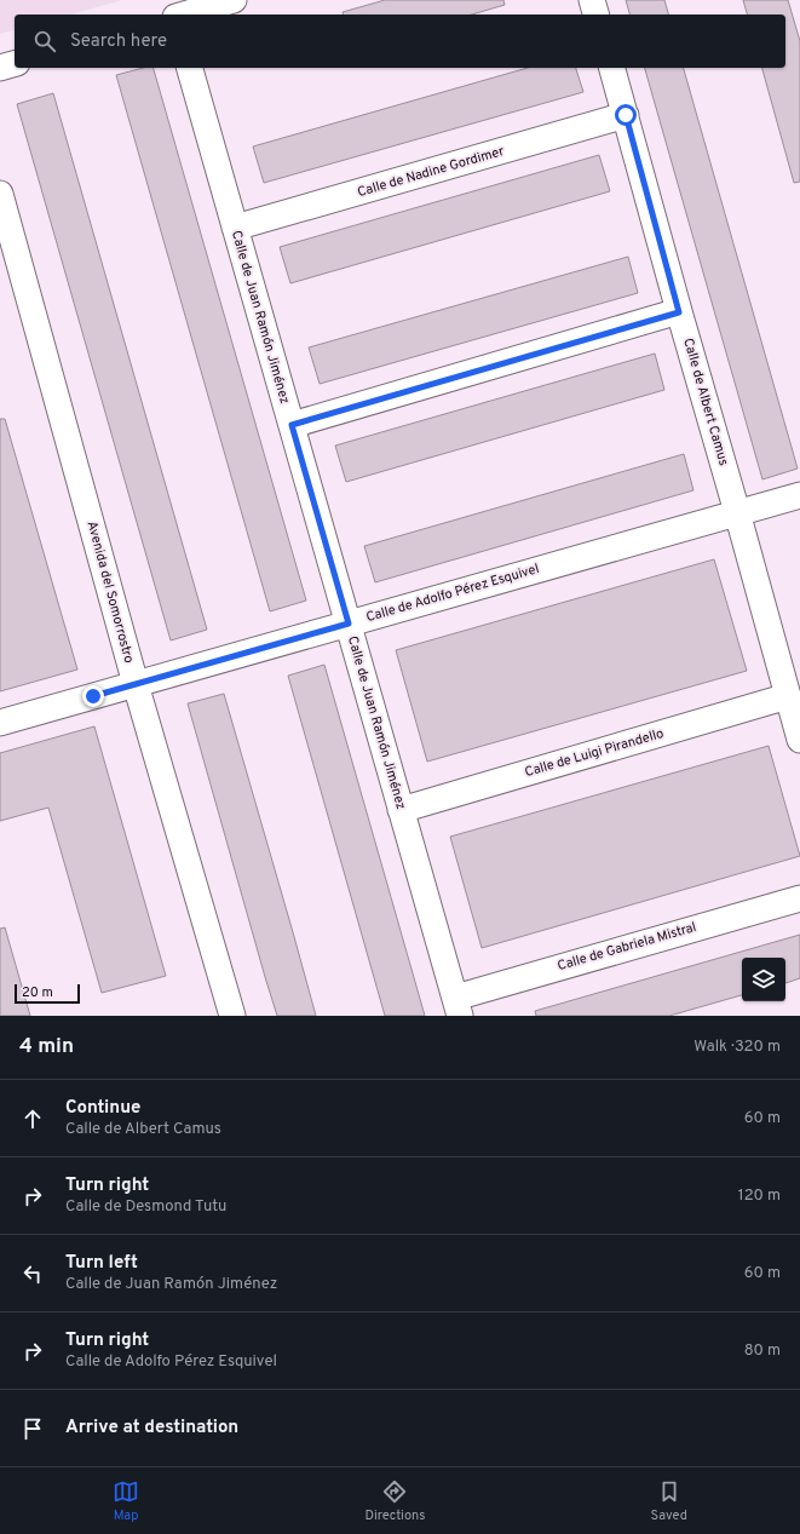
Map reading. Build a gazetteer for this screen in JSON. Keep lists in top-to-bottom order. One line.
{"streets":{"street":["Calle de Nadine Gordimer","Calle de Juan Ramón Jiménez","Calle de Albert Camus","Avenida del Somorrostro","Calle de Adolfo Pérez Esquivel","Calle de Luigi Pirandello","Calle de Gabriela Mistral"]},"crossings":[["Calle de Nadine Gordimer","Calle de Juan Ramón Jiménez"],["Calle de Nadine Gordimer","Calle de Albert Camus"],["Calle de Juan Ramón Jiménez","Calle de Adolfo Pérez Esquivel"],["Calle de Juan Ramón Jiménez","Calle de Luigi Pirandello"],["Calle de Juan Ramón Jiménez","Calle de Gabriela Mistral"],["Calle de Albert Camus","Calle de Adolfo Pérez Esquivel"],["Calle de Albert Camus","Calle de Luigi Pirandello"],["Avenida del Somorrostro","Calle de Adolfo Pérez Esquivel"]],"scale_bar":"20 m","page":{"search":"Search here","scale":"20 m","heading":["4 min","Walk · 320 m"],"list":[["Continue","Calle de Albert Camus","60 m"],["Turn right","Calle de Desmond Tutu","120 m"],["Turn left","Calle de Juan Ramón Jiménez","60 m"],["Turn right","Calle de Adolfo Pérez Esquivel","80 m"],"Arrive at destination"],"nav":["Map","Directions","Saved"]}}
